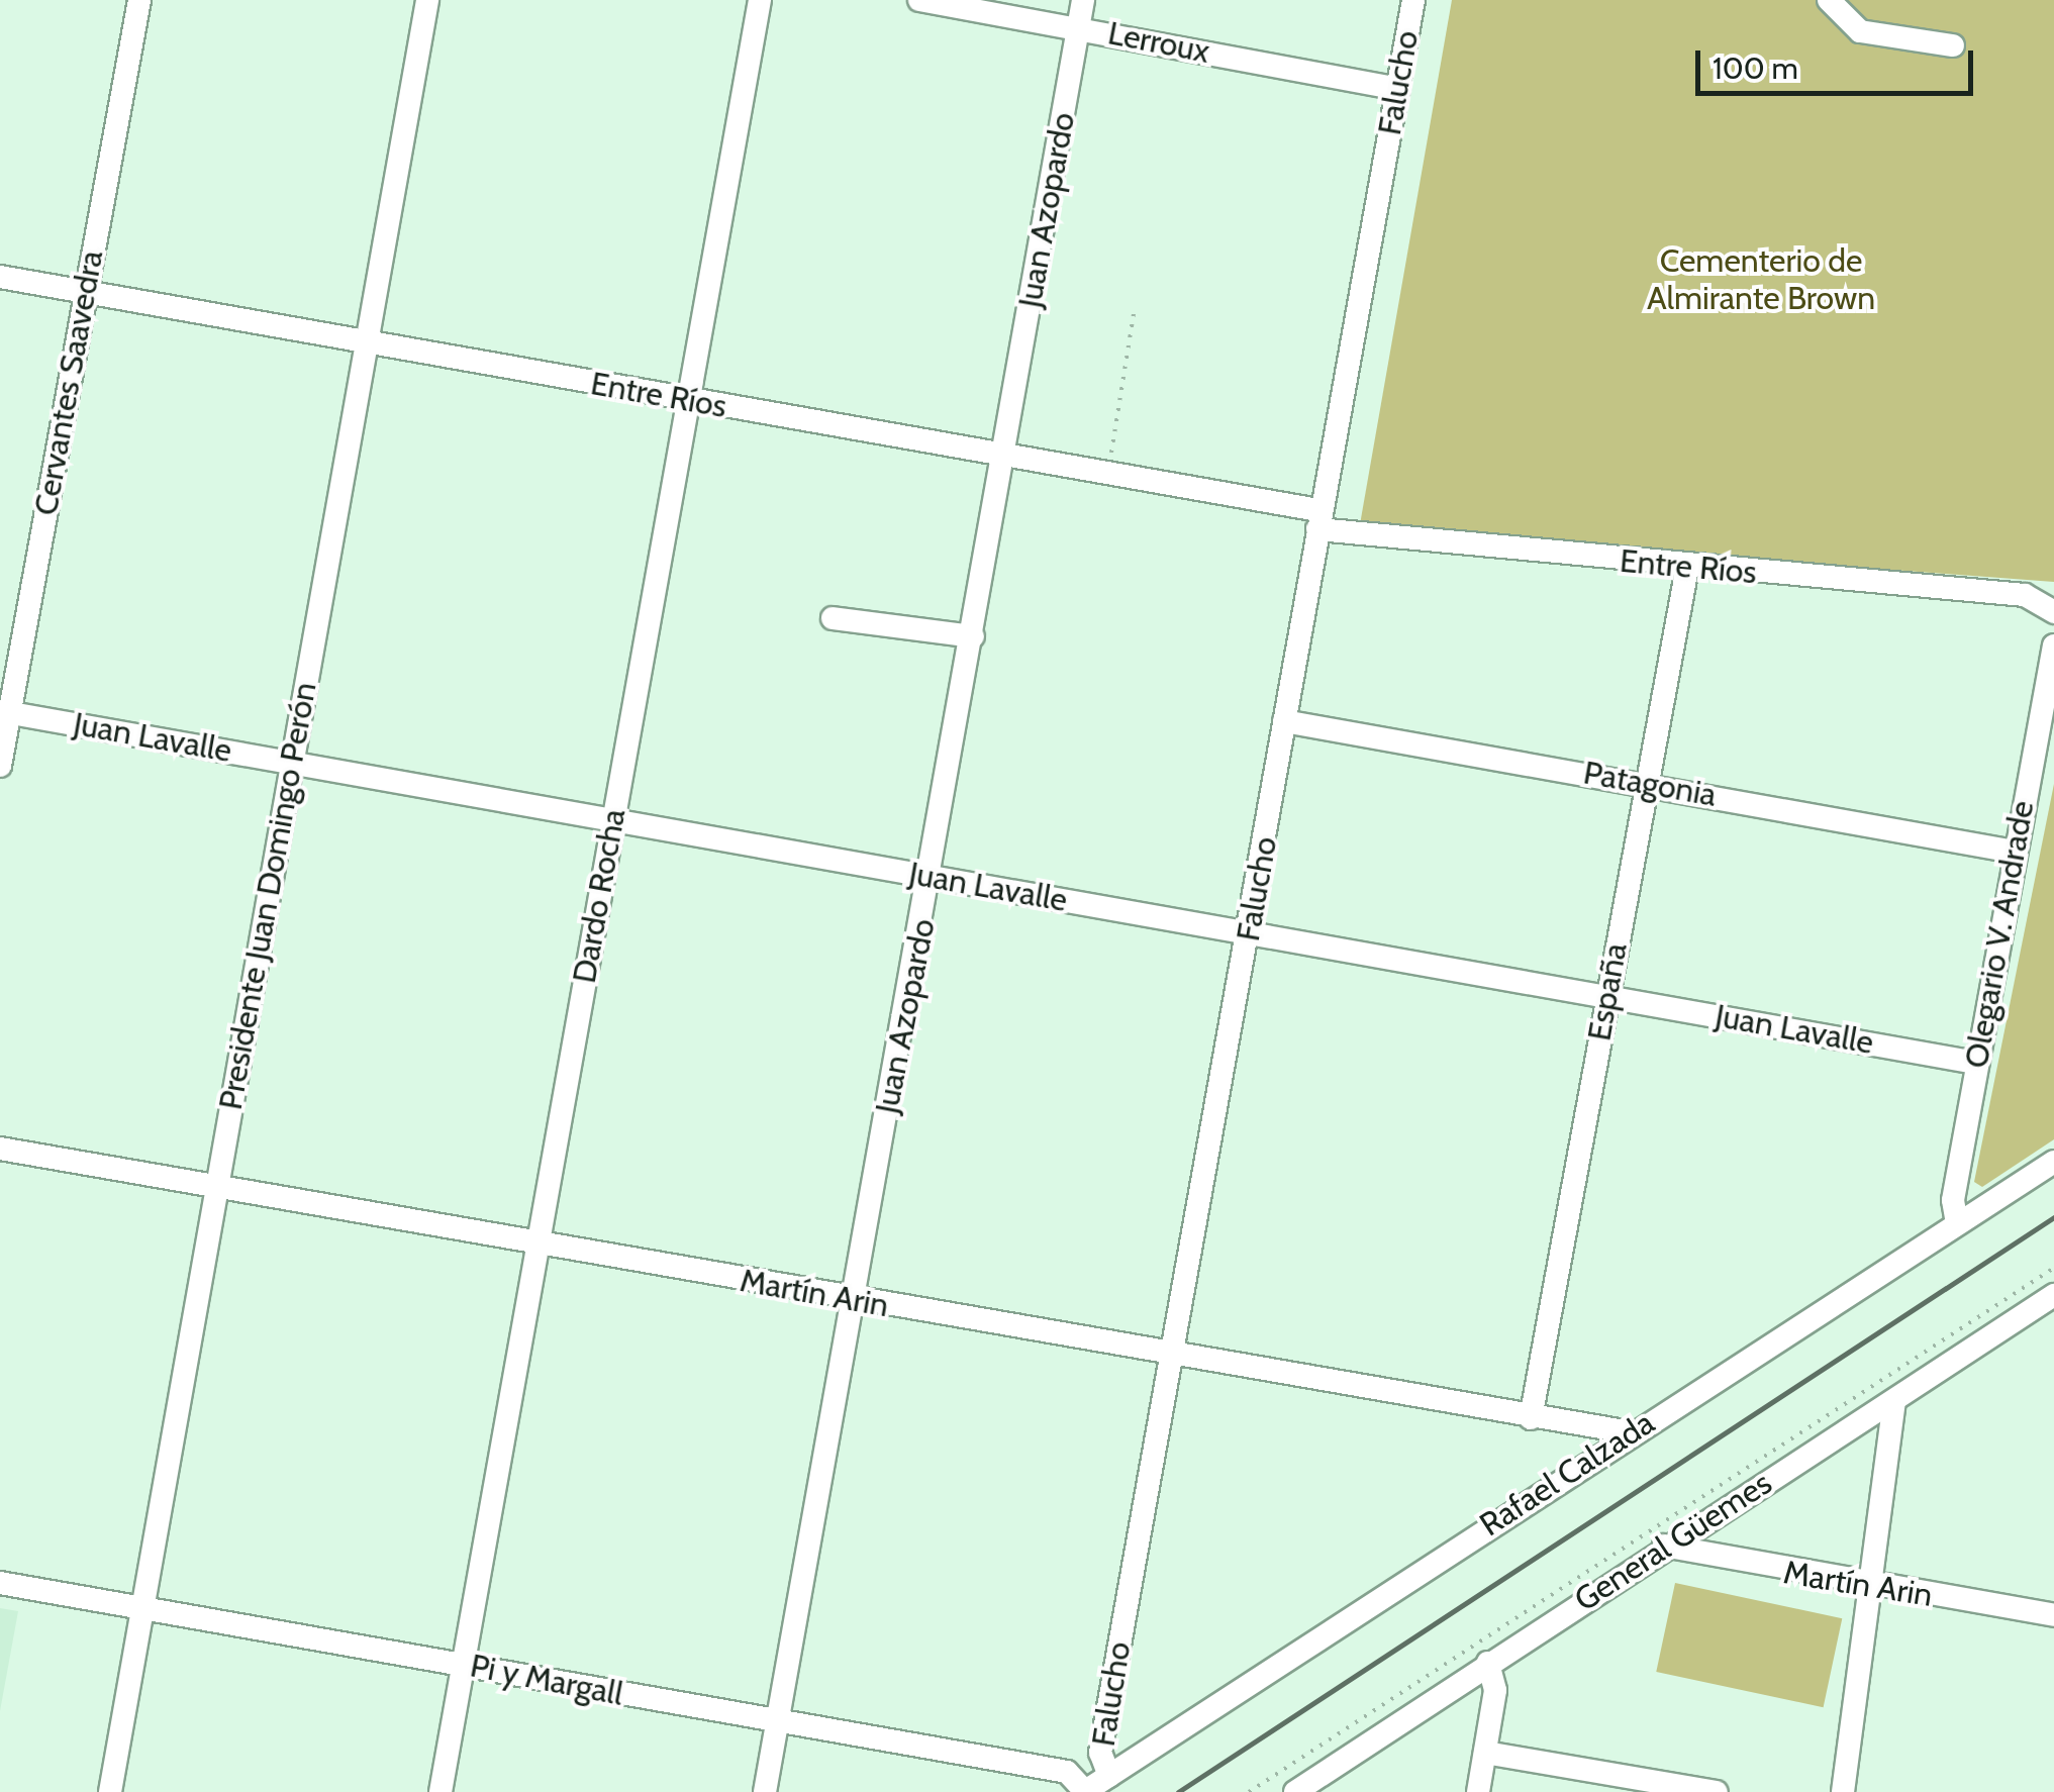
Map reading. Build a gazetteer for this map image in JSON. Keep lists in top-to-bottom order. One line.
{"streets":{"street":["Lerroux","Falucho","Juan Azopardo","Cervantes Saavedra","Entre Ríos","Juan Lavalle","Patagonia","Presidente Juan Domingo Perón","Dardo Rocha","Olegario V. Andrade","España","Martín Arin","Rafael Calzada","General Güemes","Pi y Margall"]},"crossings":[["Lerroux","Falucho"],["Lerroux","Juan Azopardo"],["Falucho","Entre Ríos"],["Falucho","Juan Lavalle"],["Falucho","Patagonia"],["Falucho","Martín Arin"],["Falucho","Rafael Calzada"],["Juan Azopardo","Entre Ríos"],["Juan Azopardo","Juan Lavalle"],["Juan Azopardo","Martín Arin"],["Juan Azopardo","Pi y Margall"],["Cervantes Saavedra","Entre Ríos"],["Cervantes Saavedra","Juan Lavalle"],["Entre Ríos","Presidente Juan Domingo Perón"],["Entre Ríos","Dardo Rocha"],["Entre Ríos","España"],["Juan Lavalle","Presidente Juan Domingo Perón"],["Juan Lavalle","Dardo Rocha"],["Juan Lavalle","Olegario V. Andrade"],["Juan Lavalle","España"],["Patagonia","Olegario V. Andrade"],["Patagonia","España"],["Presidente Juan Domingo Perón","Martín Arin"],["Presidente Juan Domingo Perón","Pi y Margall"],["Dardo Rocha","Martín Arin"],["Dardo Rocha","Pi y Margall"],["Olegario V. Andrade","Rafael Calzada"],["España","Martín Arin"],["Martín Arin","Rafael Calzada"],["Martín Arin","General Güemes"],["Rafael Calzada","Pi y Margall"]],"parks":["Cementerio de Almirante Brown"],"scale_bar":"100 m"}
